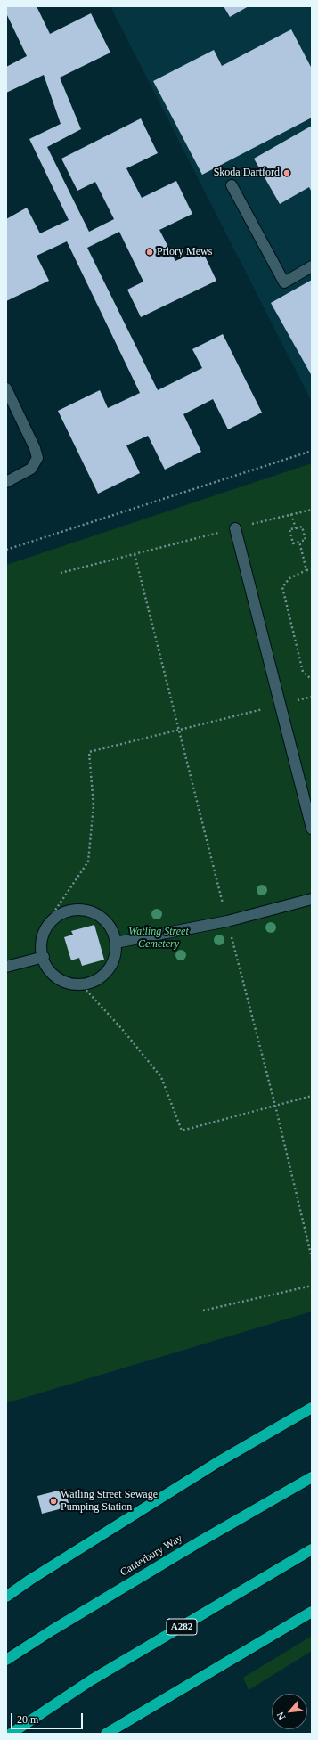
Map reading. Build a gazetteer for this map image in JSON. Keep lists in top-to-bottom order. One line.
{"streets":{"highway":["Canterbury Way","A282"]},"parks":["Watling Street Cemetery"],"places":["Skoda Dartford","Priory Mews","Watling Street Sewage Pumping Station"],"scale_bar":"20 m","north":"bottom left"}
